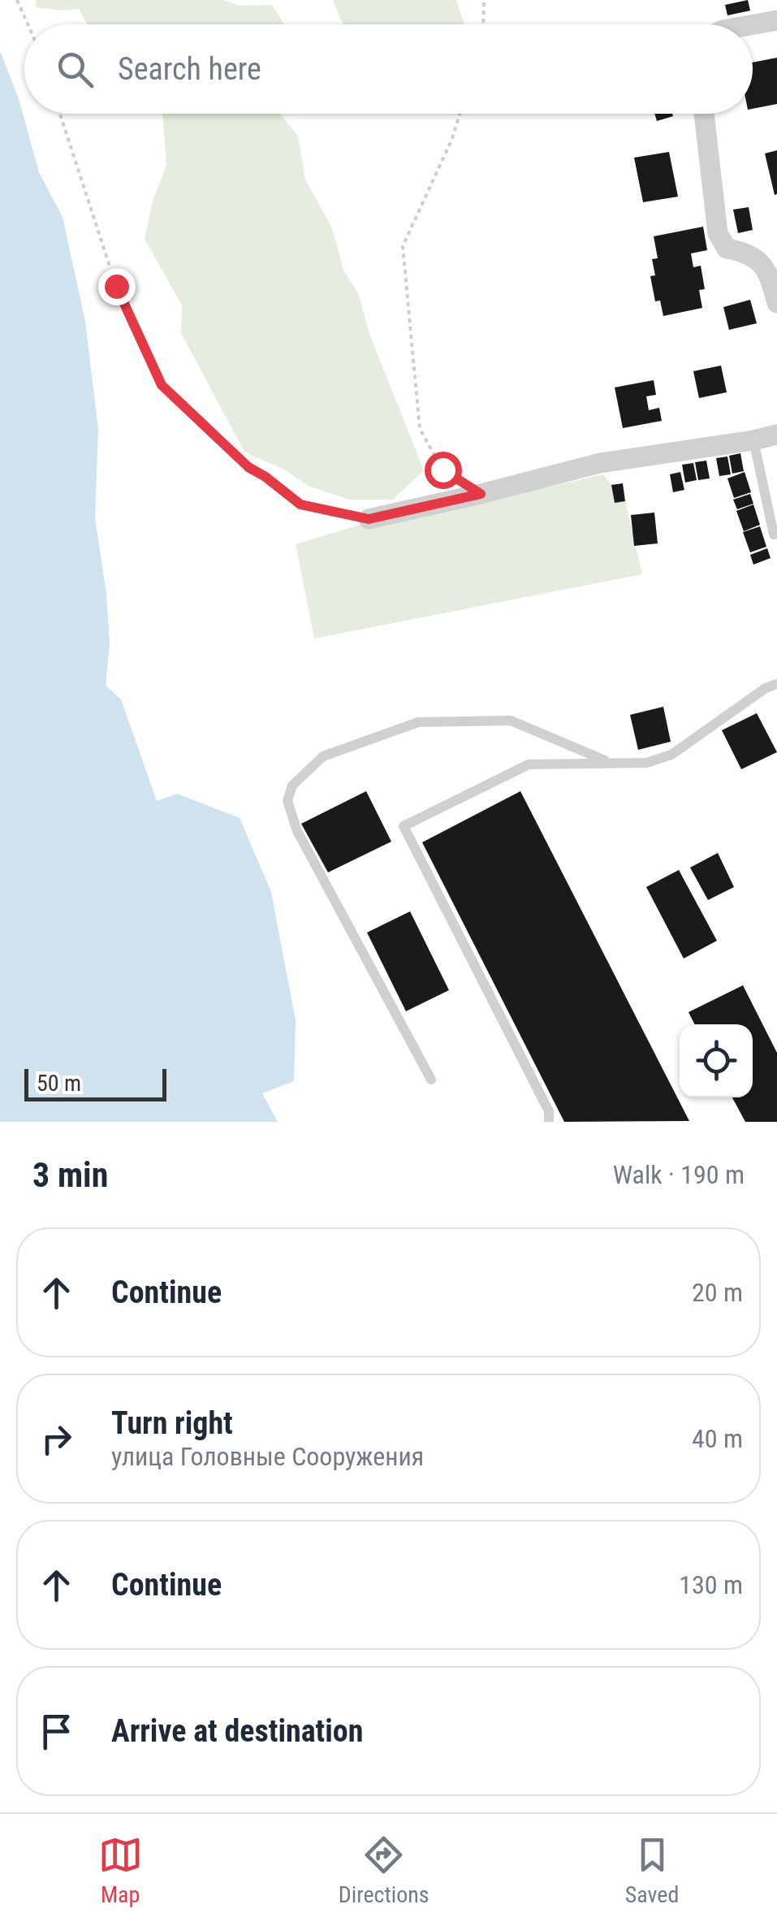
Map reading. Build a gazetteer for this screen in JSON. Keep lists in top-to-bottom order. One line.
{"scale_bar":"50 m","page":{"search":"Search here","scale":"50 m","heading":["3 min","Walk · 190 m"],"list":[["Continue","20 m"],["Turn right","улица Головные Сооружения","40 m"],["Continue","130 m"],"Arrive at destination"],"nav":["Map","Directions","Saved"]}}
